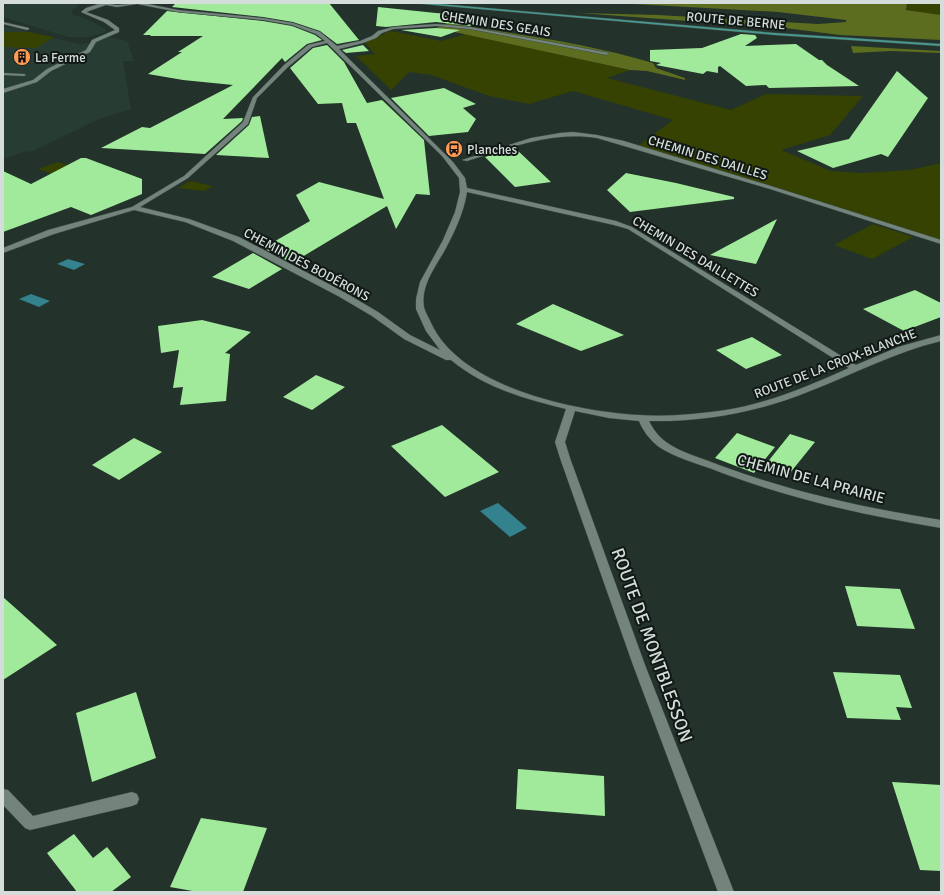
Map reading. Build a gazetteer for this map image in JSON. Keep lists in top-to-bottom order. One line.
{"streets":{"main road":["ROUTE DE BERNE"],"street":["CHEMIN DES GEAIS","CHEMIN DES DAILLES","CHEMIN DES DAILLETTES","CHEMIN DES BODÉRONS","ROUTE DE LA CROIX-BLANCHE","CHEMIN DE LA PRAIRIE","ROUTE DE MONTBLESSON"]},"crossings":[["CHEMIN DES DAILLETTES","ROUTE DE LA CROIX-BLANCHE"],["CHEMIN DES BODÉRONS","ROUTE DE LA CROIX-BLANCHE"],["ROUTE DE LA CROIX-BLANCHE","CHEMIN DE LA PRAIRIE"],["ROUTE DE LA CROIX-BLANCHE","ROUTE DE MONTBLESSON"]],"places":{"building":["La Ferme"],"bus stop":["Planches"]}}
